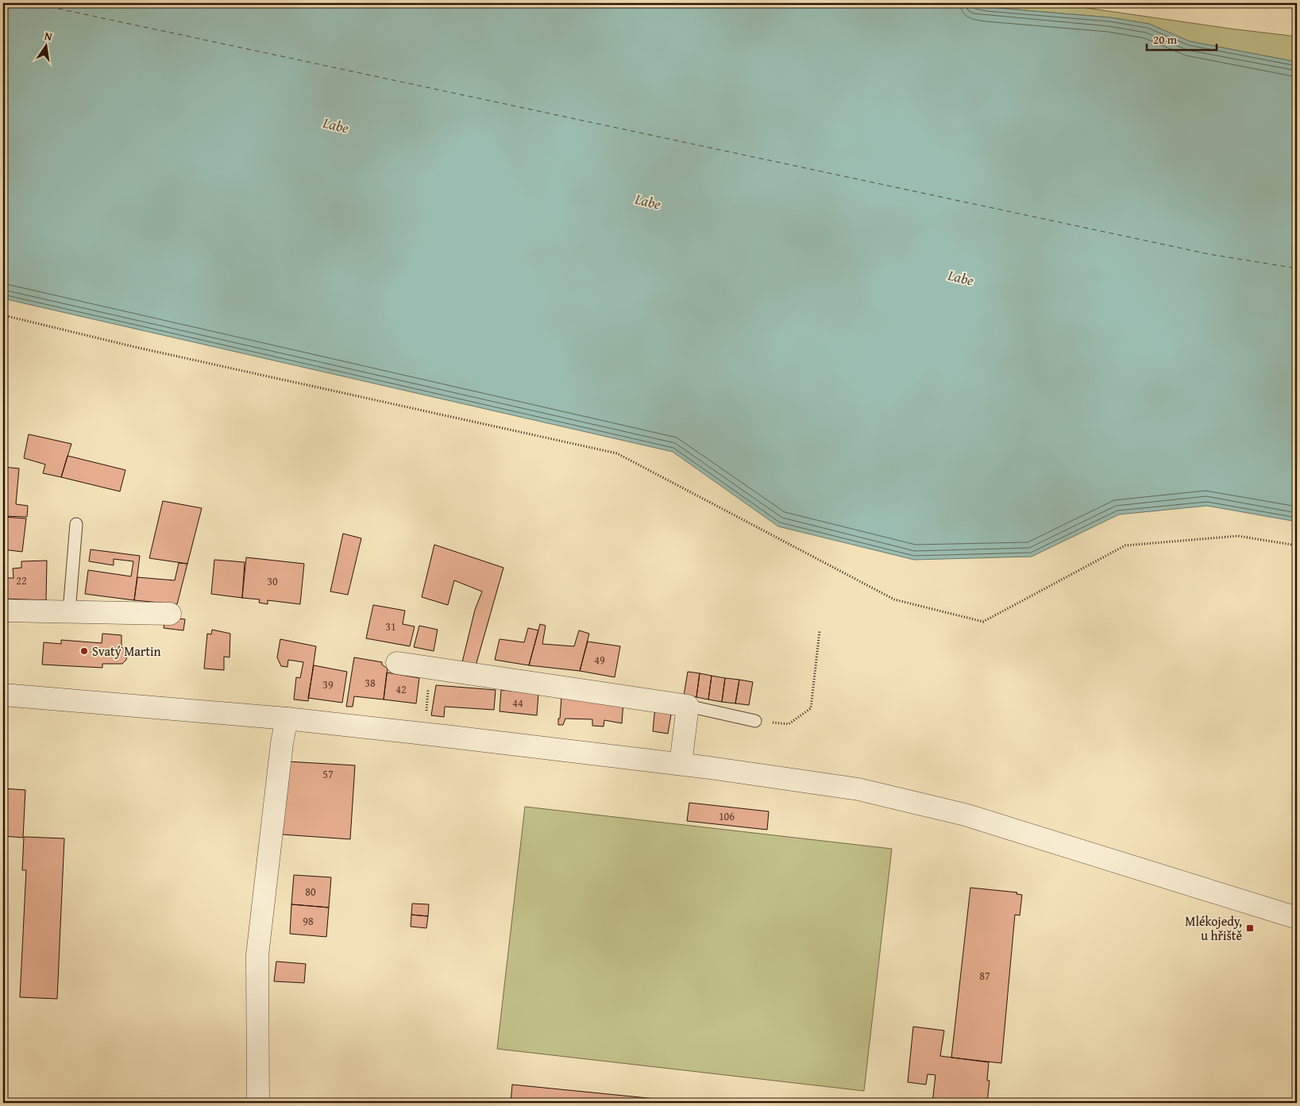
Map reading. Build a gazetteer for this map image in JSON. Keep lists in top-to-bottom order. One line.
{"water":["Labe"],"places":{"other":["Svatý Martin"],"transit":["Mlékojedy, u hřiště"]},"house_numbers":["22","30","31","49","38","39","42","44","57","106","80","98","87"],"scale_bar":"20 m","north":"top"}
